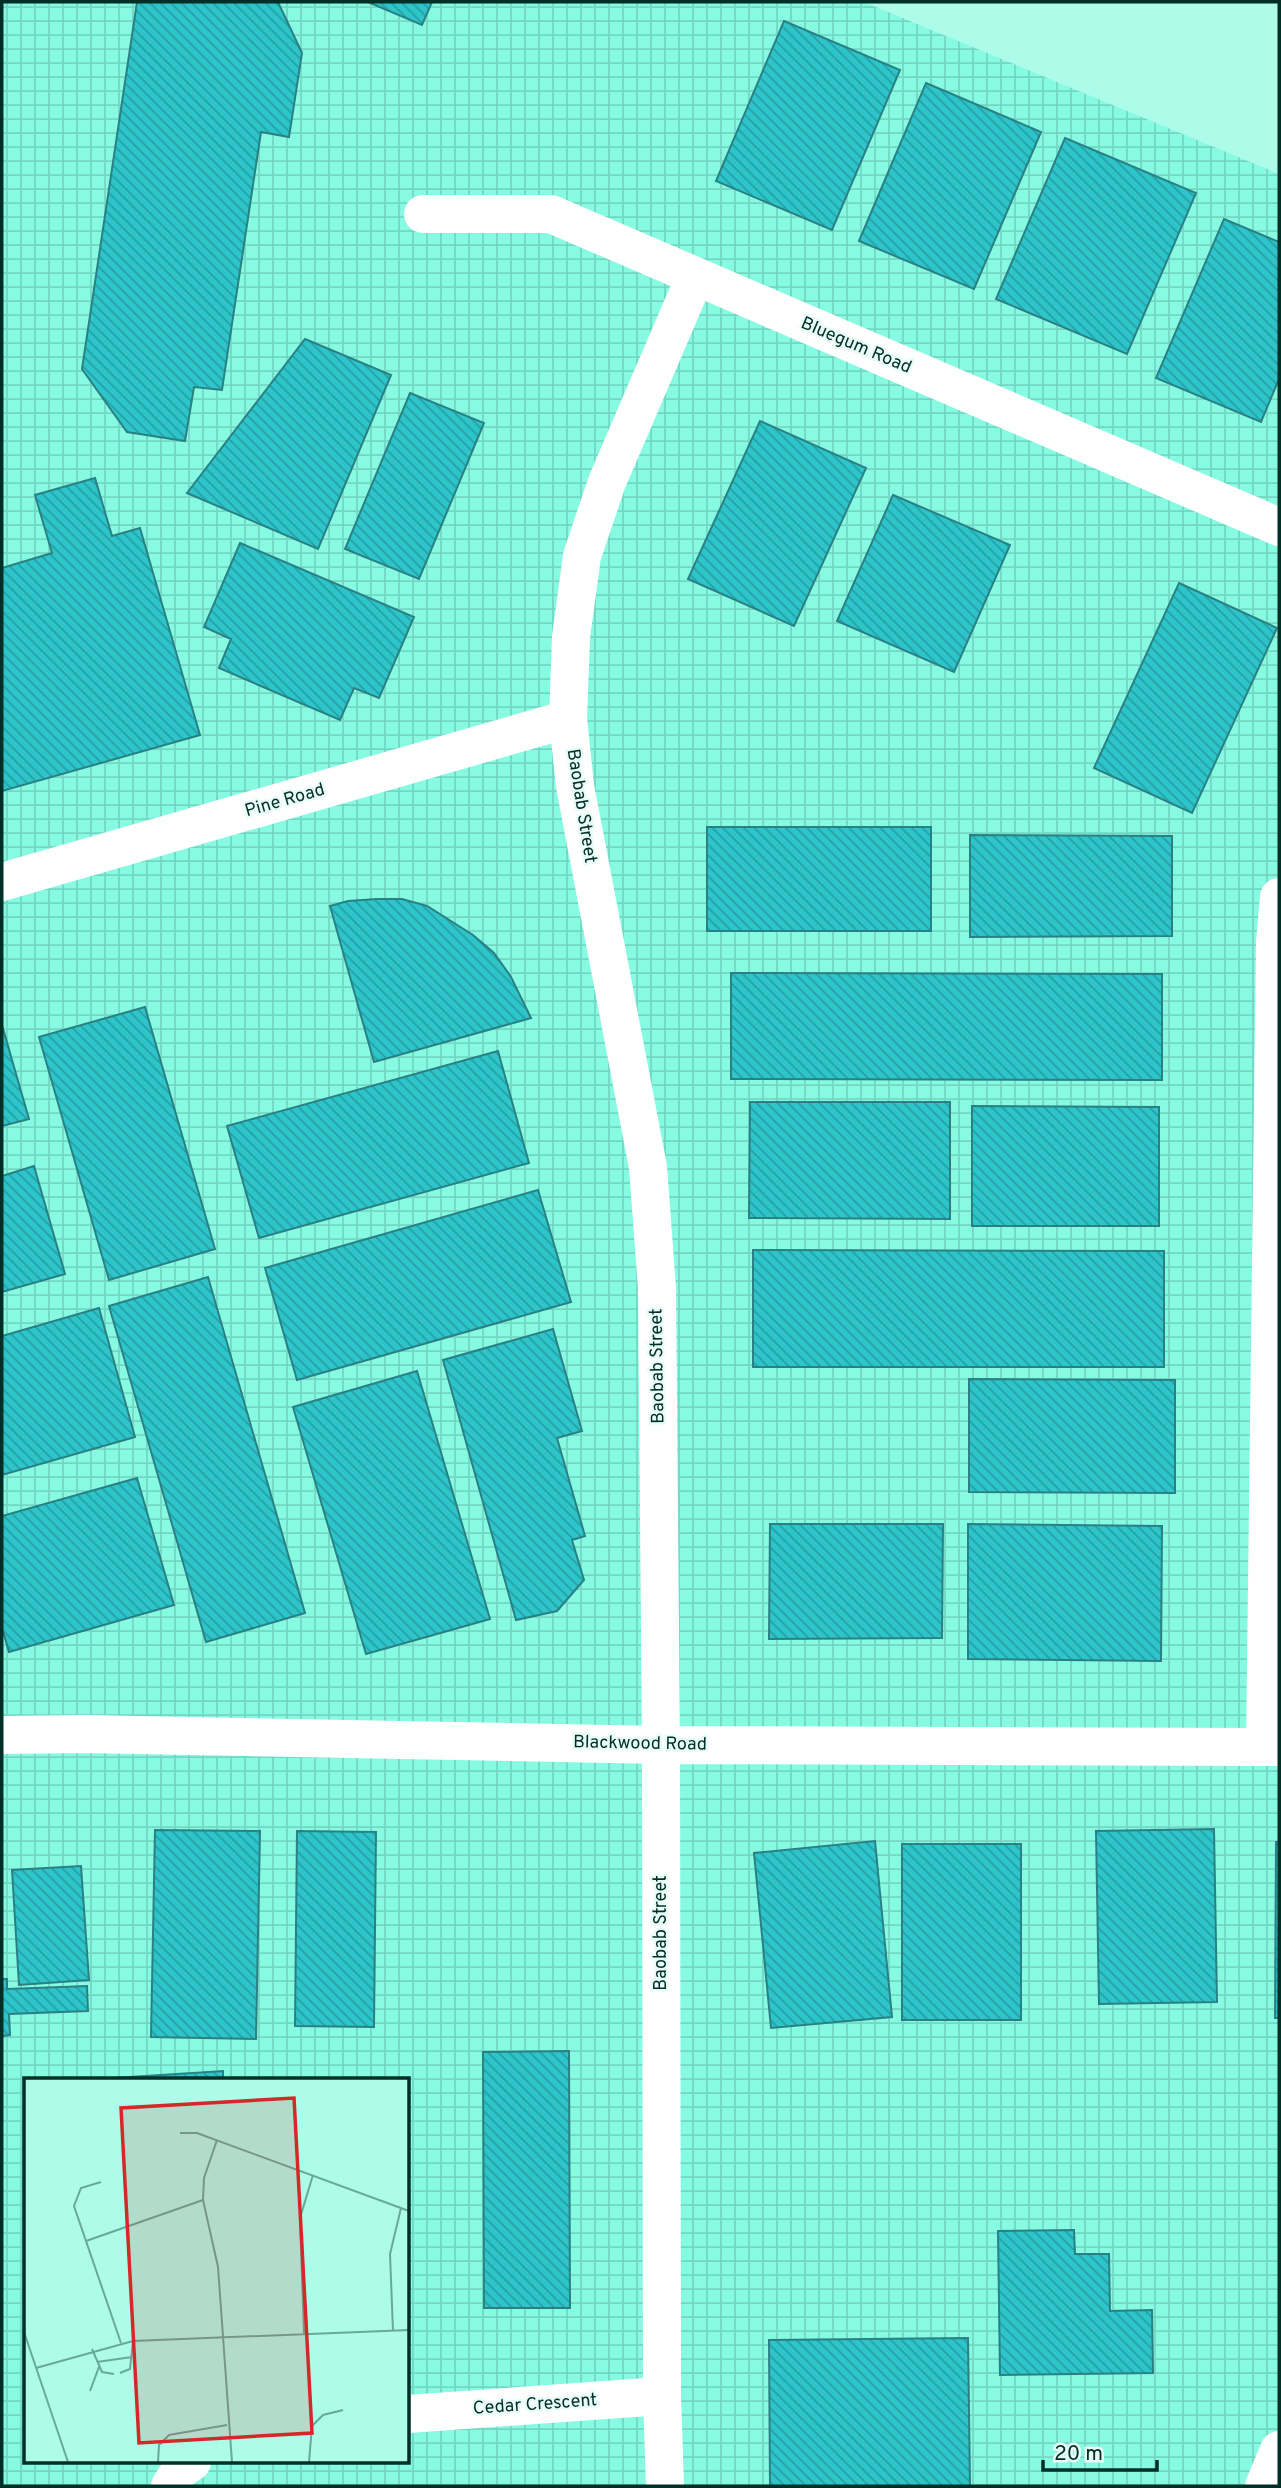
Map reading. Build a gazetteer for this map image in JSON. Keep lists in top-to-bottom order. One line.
{"streets":{"street":["Bluegum Road","Pine Road","Baobab Street","Blackwood Road","Cedar Crescent"]},"crossings":[["Bluegum Road","Baobab Street"],["Pine Road","Baobab Street"],["Baobab Street","Blackwood Road"],["Baobab Street","Cedar Crescent"]],"scale_bar":"20 m"}
